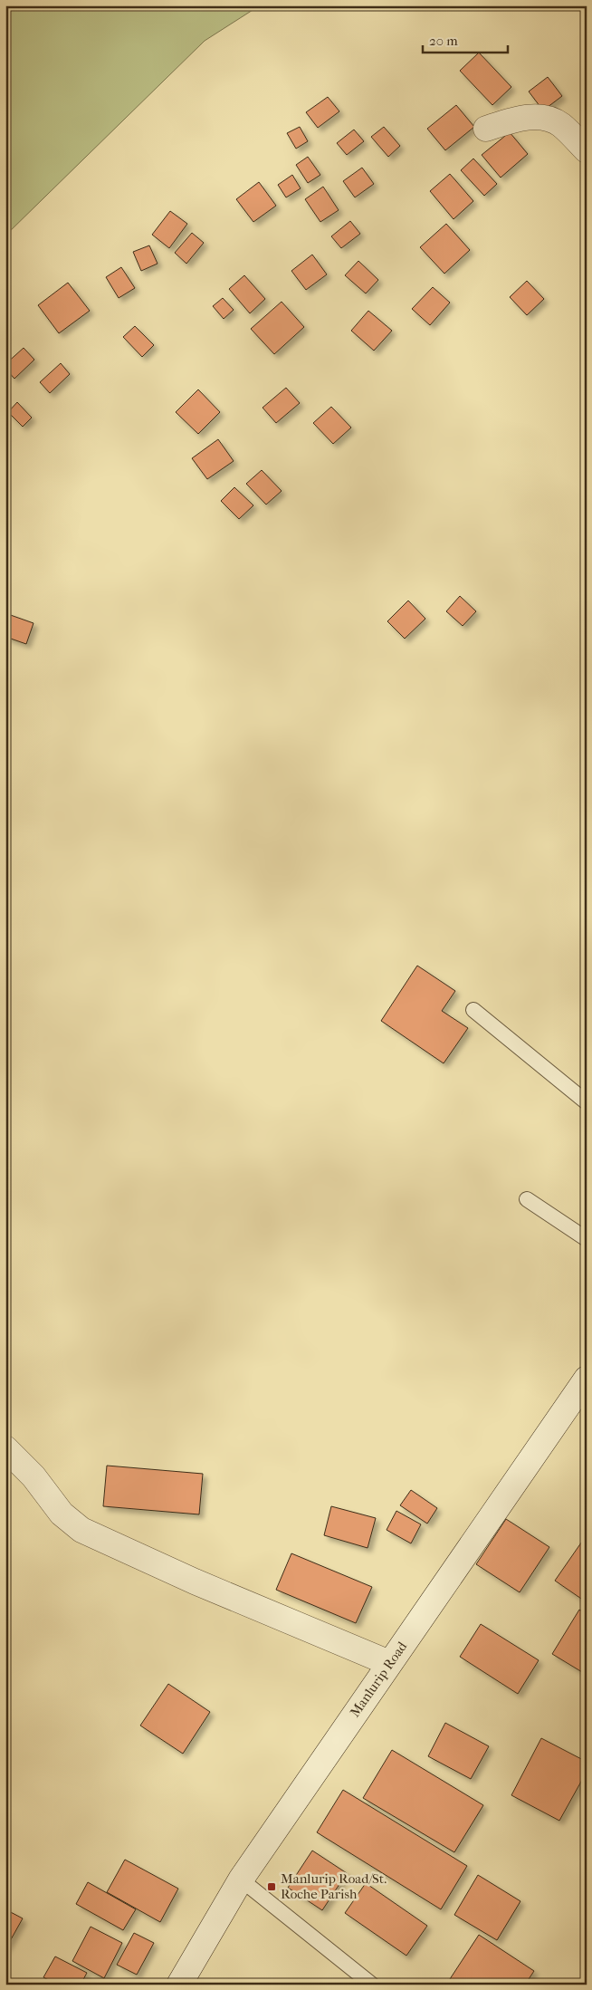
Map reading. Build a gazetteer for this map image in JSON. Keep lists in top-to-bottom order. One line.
{"streets":{"main road":["Manlurip Road"]},"places":{"transit":["Manlurip Road/St. Roche Parish"]},"scale_bar":"20 m"}
